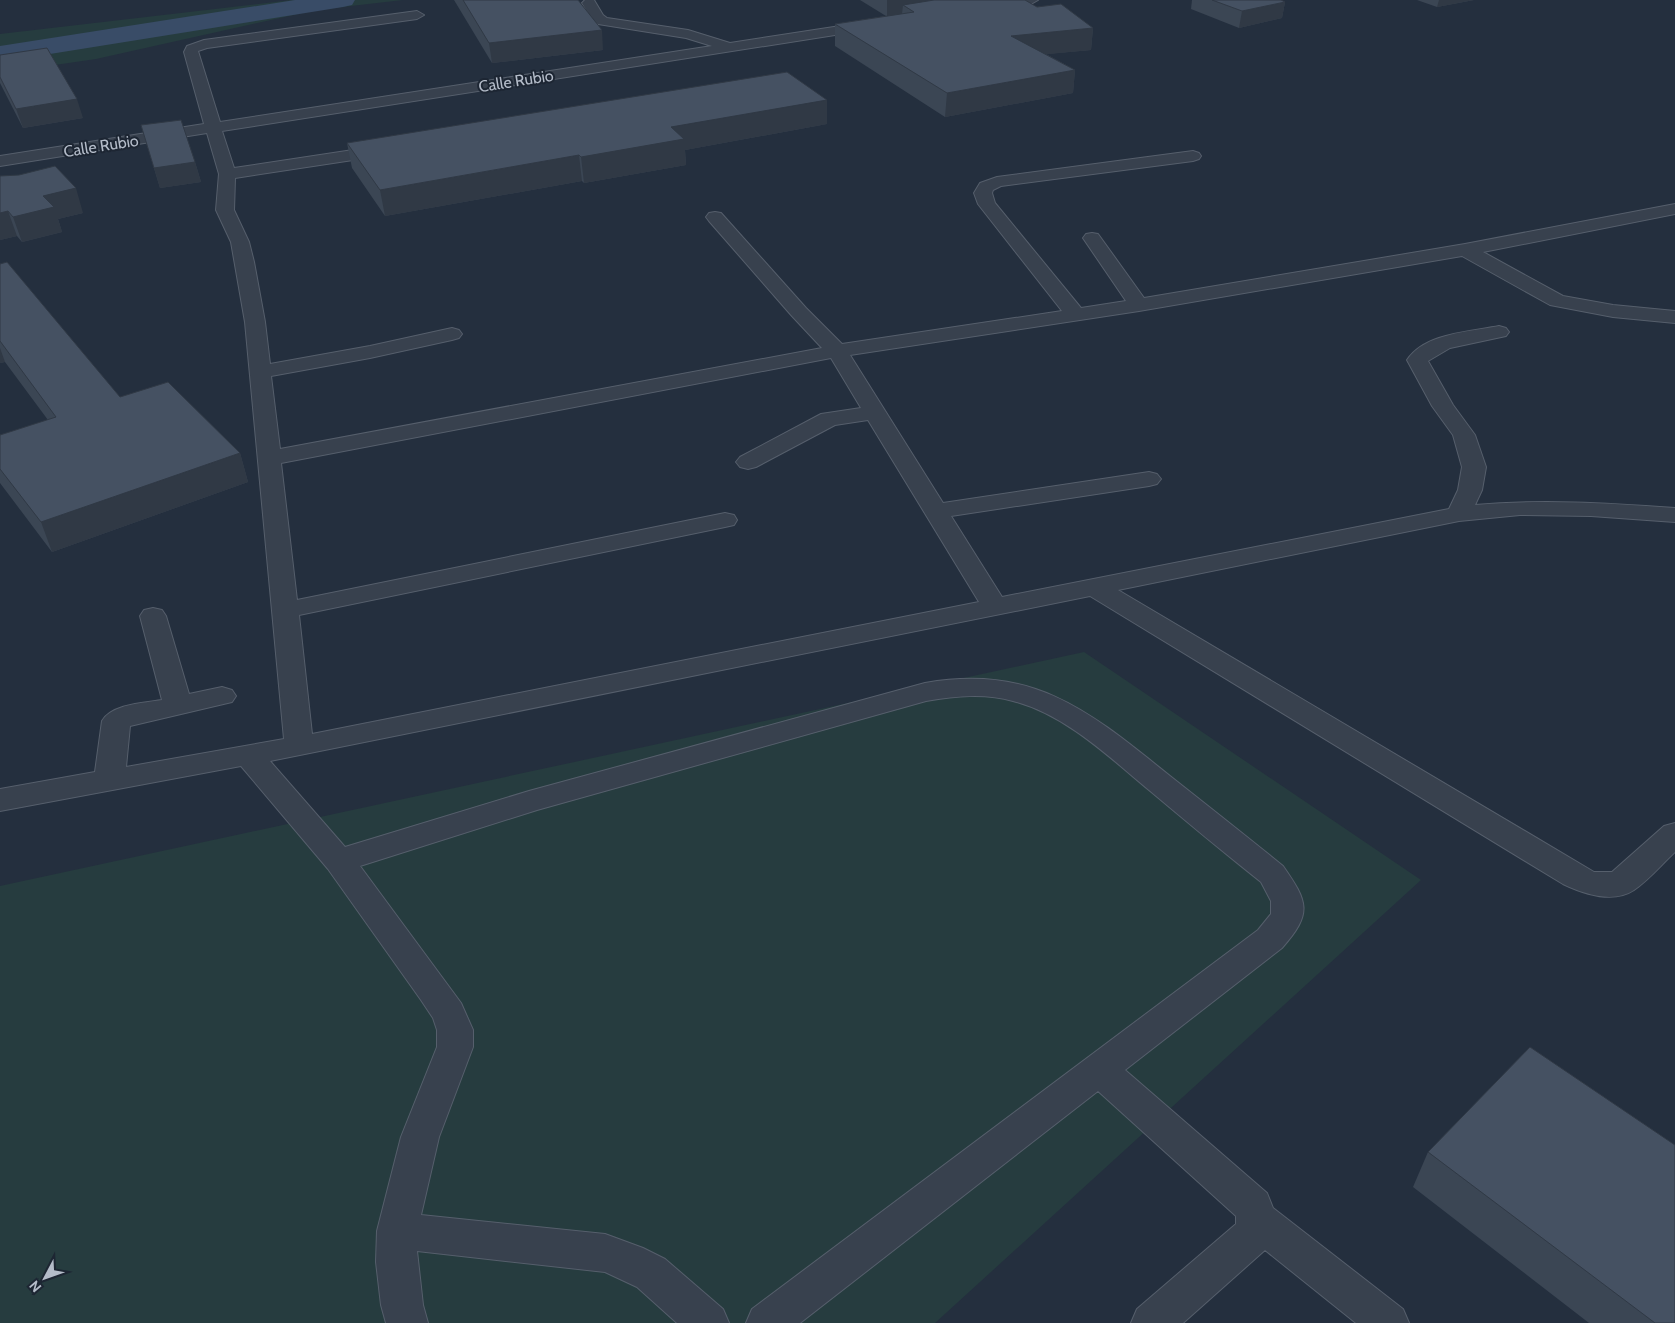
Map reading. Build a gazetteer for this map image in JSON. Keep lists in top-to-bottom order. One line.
{"streets":{"street":["Calle Rubio"]},"north":"bottom left"}
